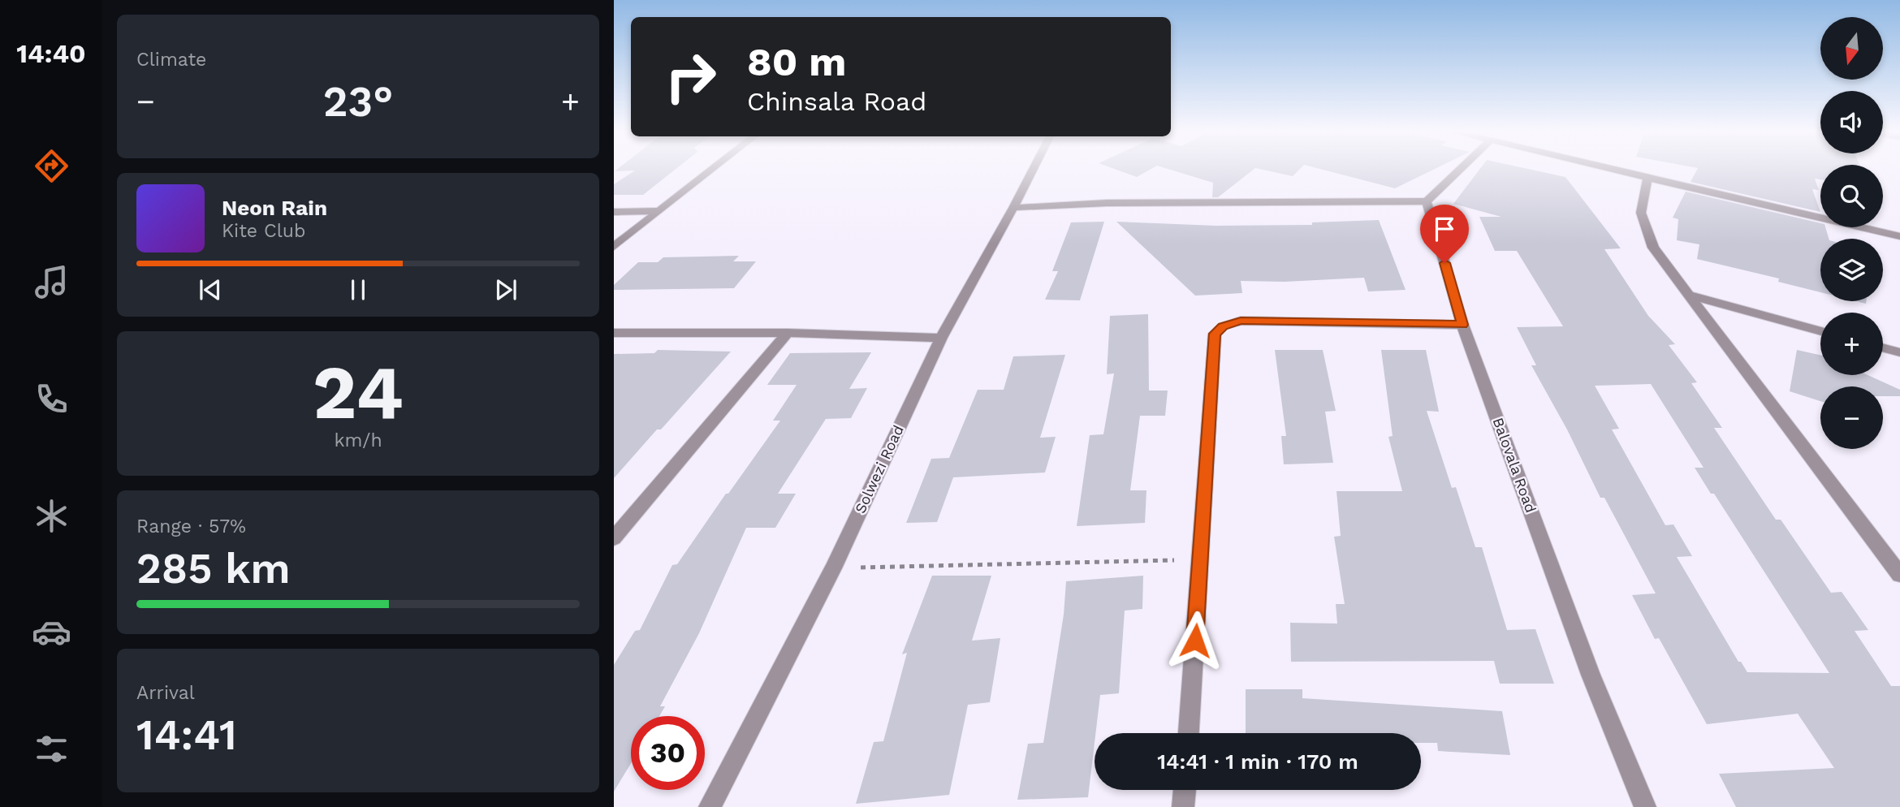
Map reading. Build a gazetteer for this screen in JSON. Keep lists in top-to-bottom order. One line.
{"streets":{"street":["Balovala Road","Solwezi Road"]},"north":"bottom","page":{"tabs":"14:40","tile":["Climate",["24","km/h"],["Range · 57%","285 km"],["Arrival","14:41"]],"map_buttons":["+","−"],"turn":["80 m","Chinsala Road"],"heat":["−","23°","+"],"song":["Neon Rain","Kite Club"],"limit":"30","trip":"14:41 · 1 min · 170 m"}}
